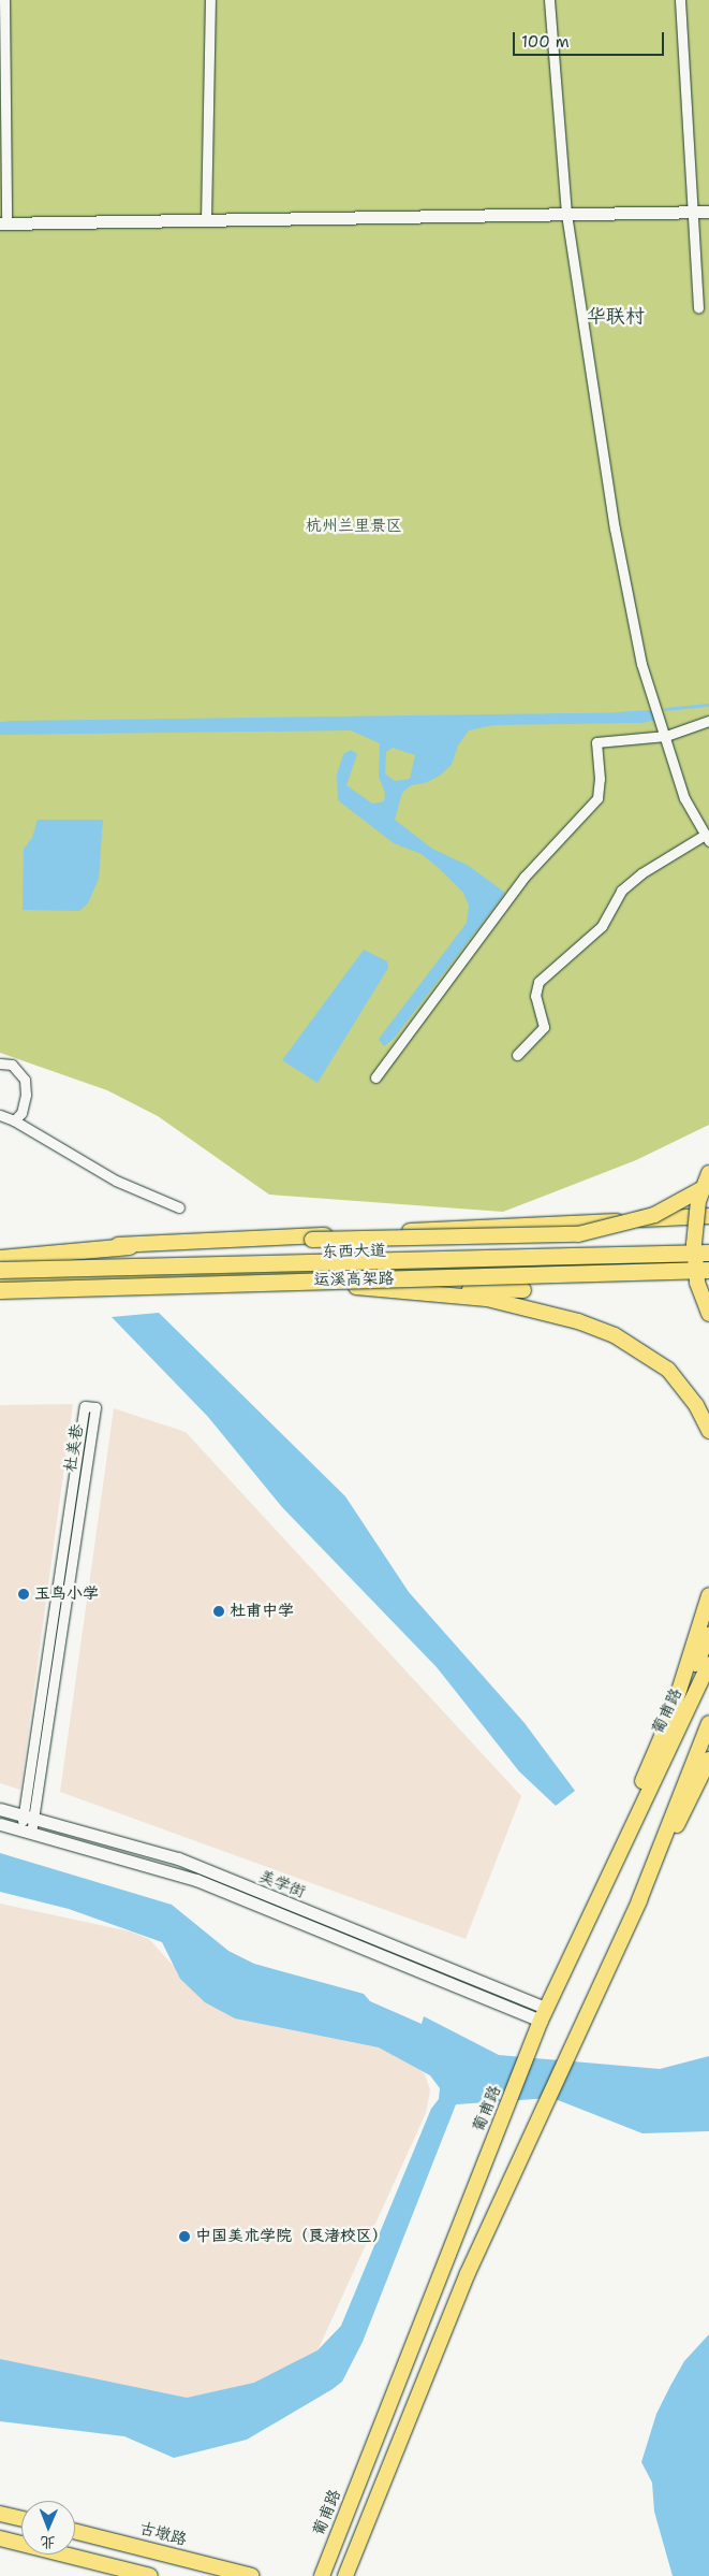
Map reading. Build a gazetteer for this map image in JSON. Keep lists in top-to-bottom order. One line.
{"streets":{"highway":["运溪高架路"],"main road":["东西大道","葡甫路","古墩路"],"street":["杜美巷","美学街"]},"crossings":[["杜美巷","美学街"],["葡甫路","美学街"]],"districts":["华联村"],"parks":["杭州兰里景区"],"places":["玉鸟小学","杜甫中学","中国美术学院（良渚校区）"],"scale_bar":"100 m","north":"bottom"}
